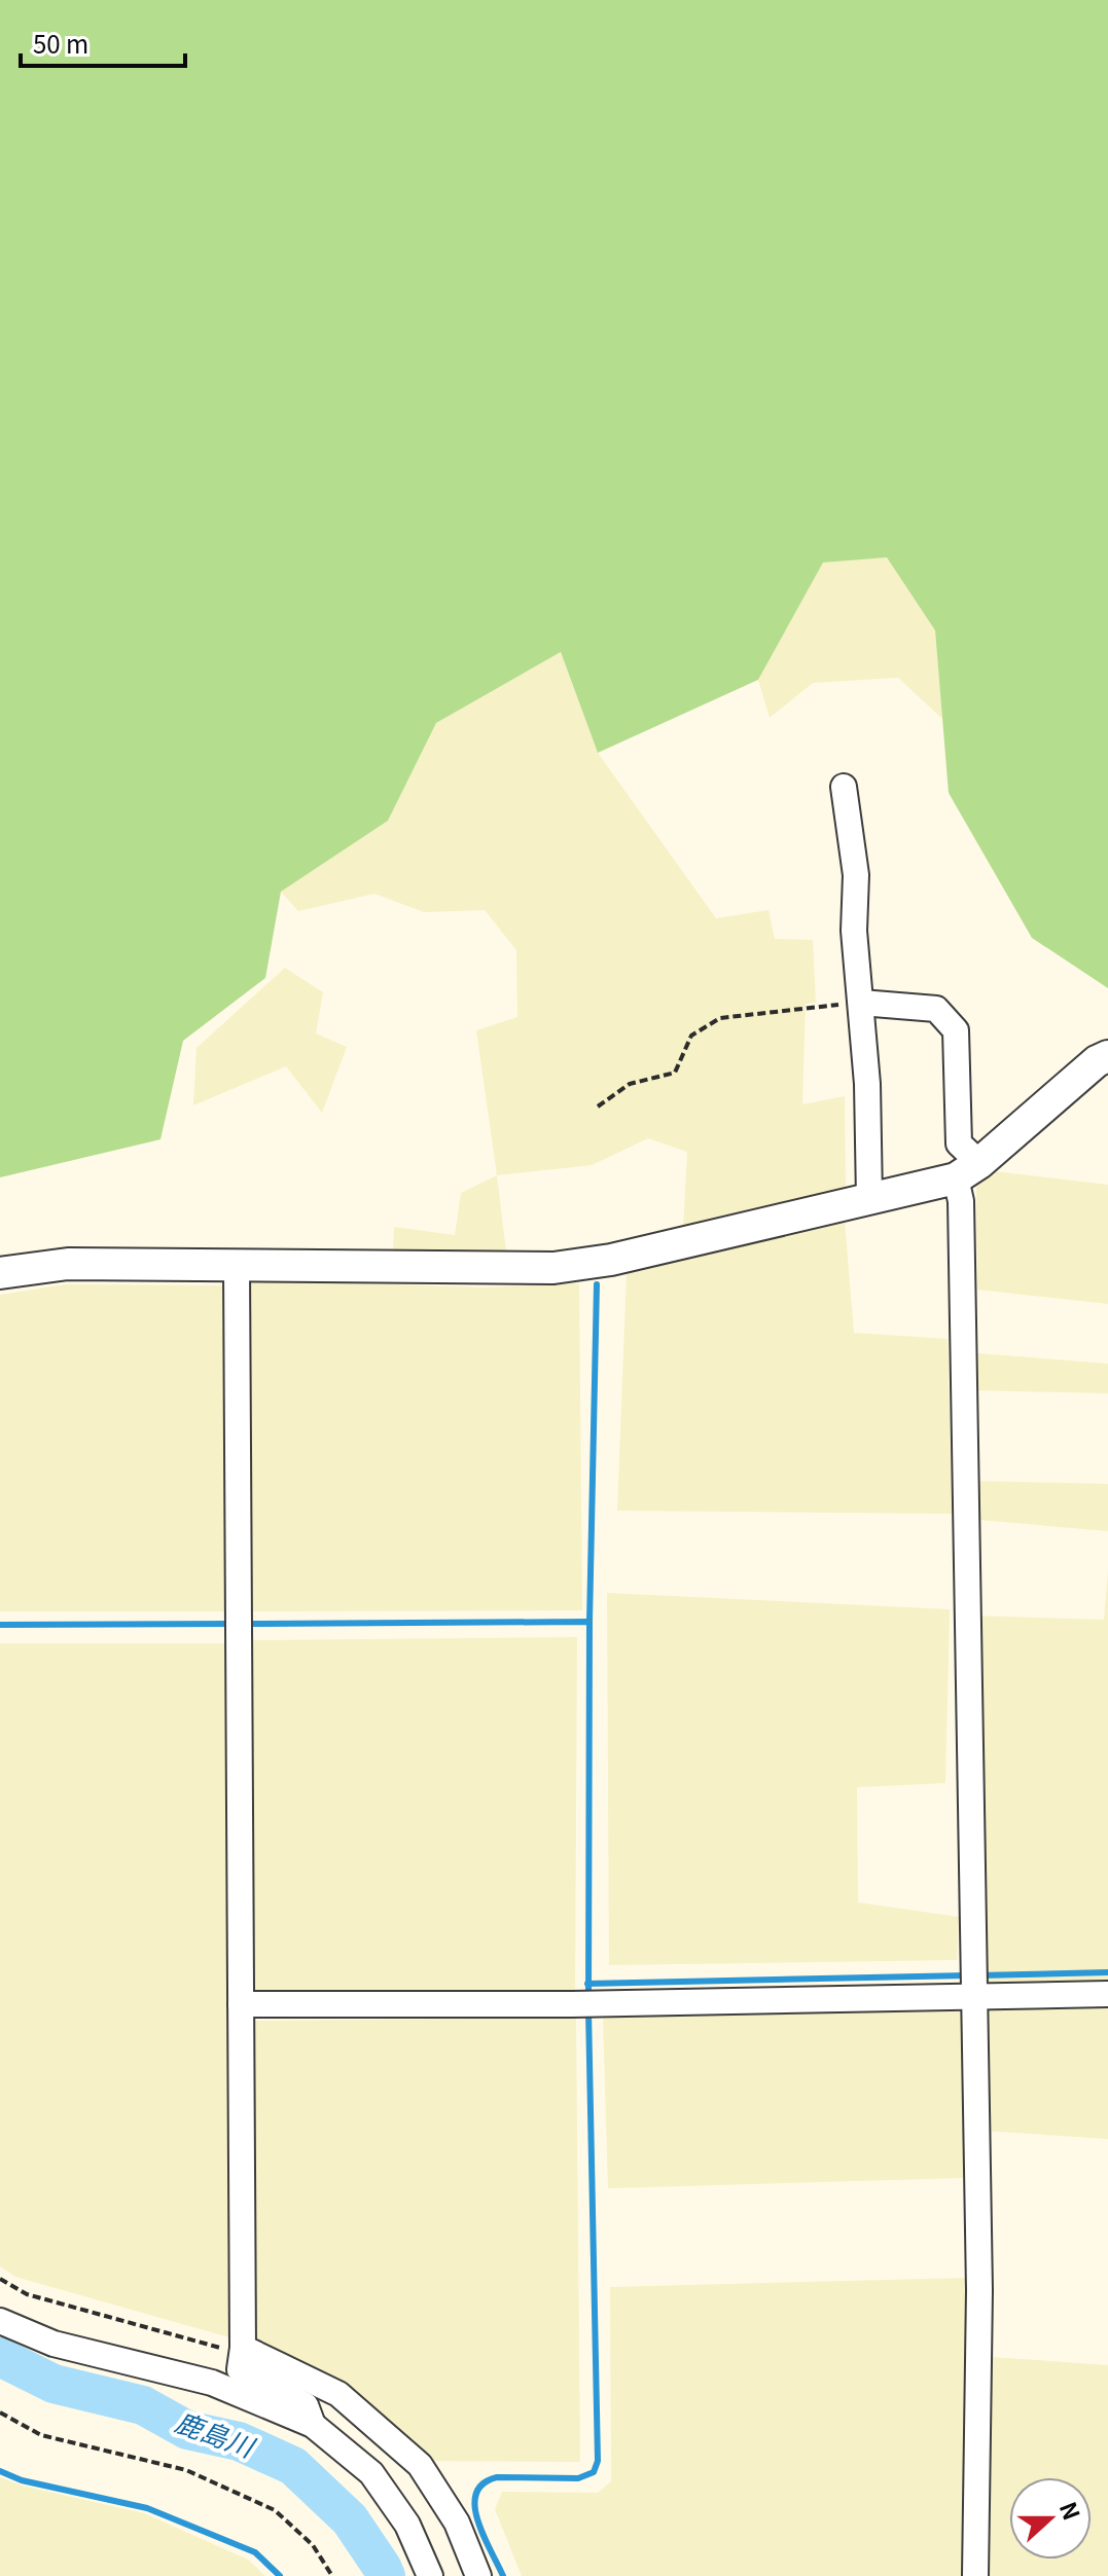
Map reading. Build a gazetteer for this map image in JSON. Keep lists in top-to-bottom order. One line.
{"water":["鹿島川"],"scale_bar":"50 m","north":"right"}
